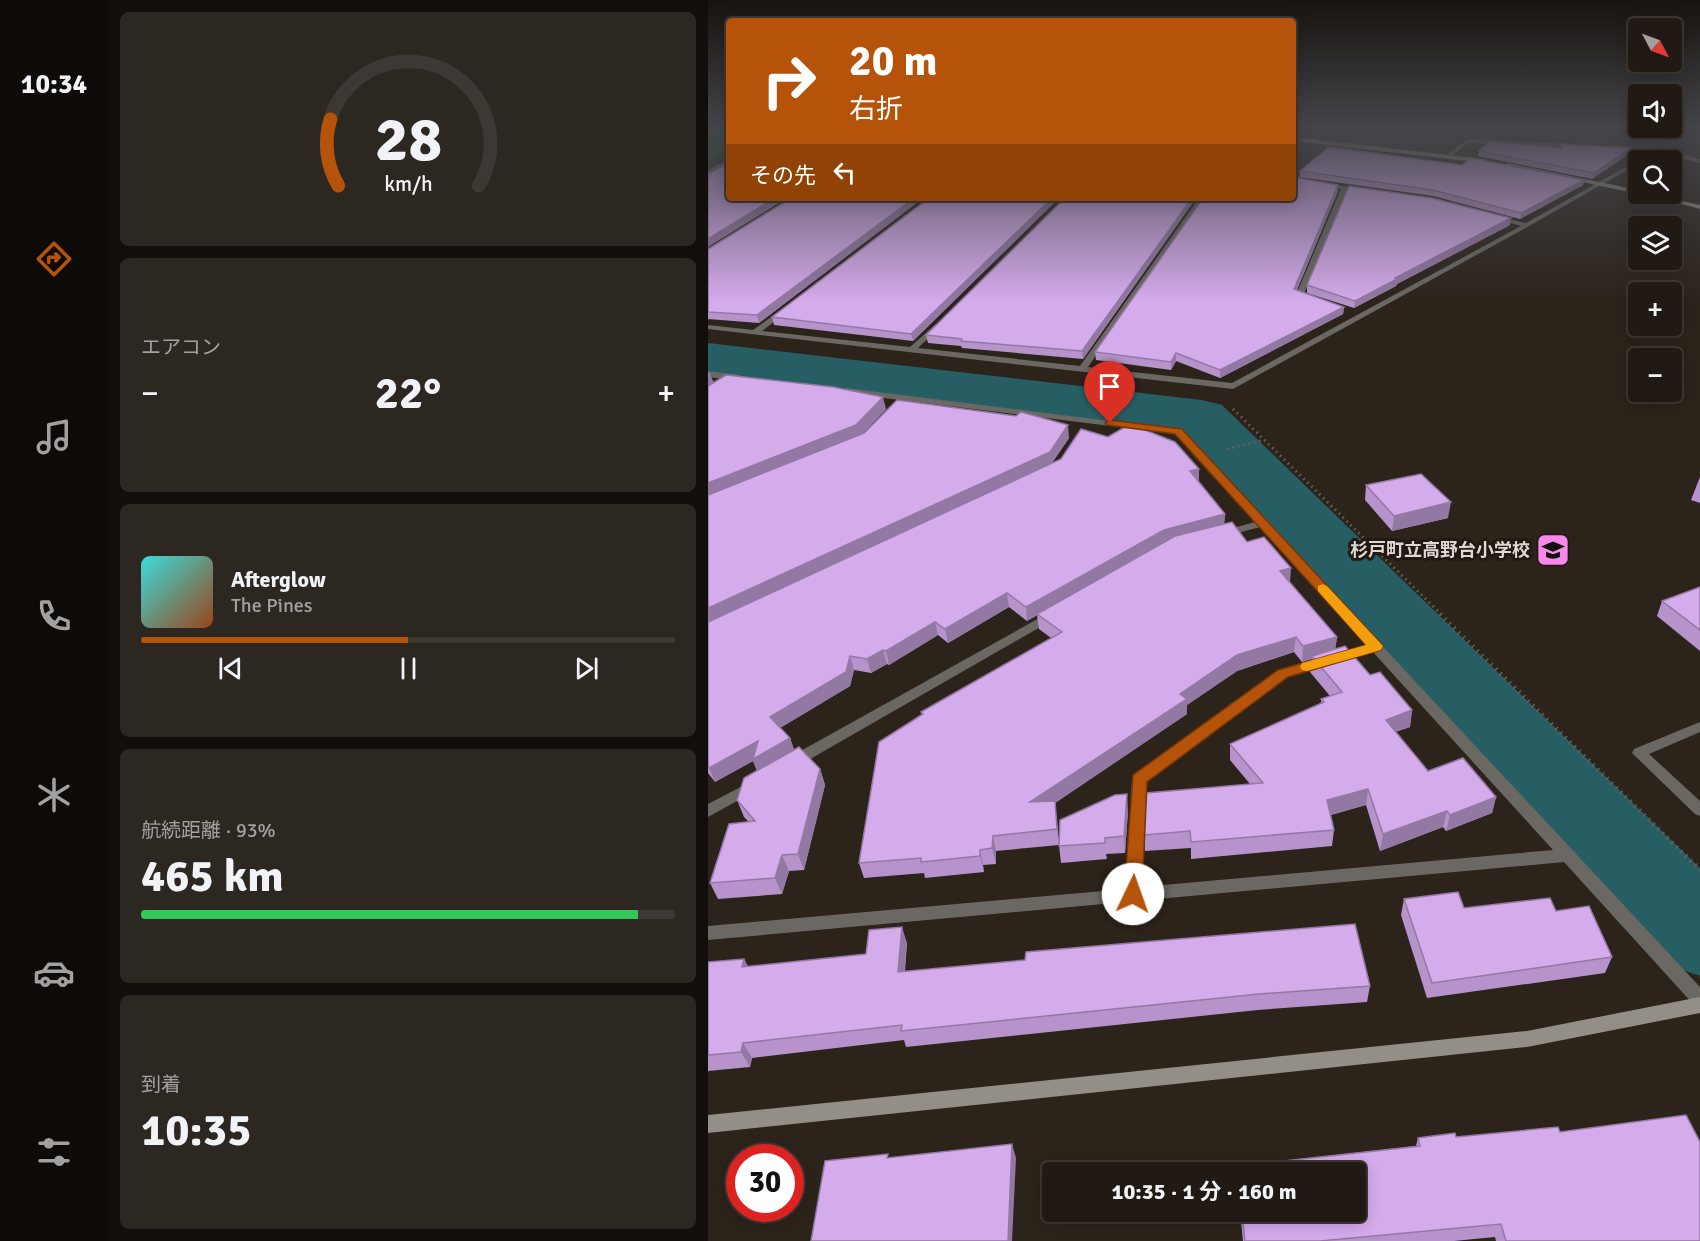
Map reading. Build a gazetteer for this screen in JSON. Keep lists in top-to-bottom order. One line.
{"places":{"school or university":["杉戸町立高野台小学校"]},"north":"bottom right","page":{"tabs":"10:34","map_buttons":["+","−"],"turn":["20 m","右折"],"then":"その先","tile":["エアコン",["航続距離 · 93%","465 km"],["到着","10:35"]],"heat":["−","22°","+"],"song":["Afterglow","The Pines"],"limit":"30","trip":"10:35 · 1 分 · 160 m","gauge":["28","km/h"]}}
